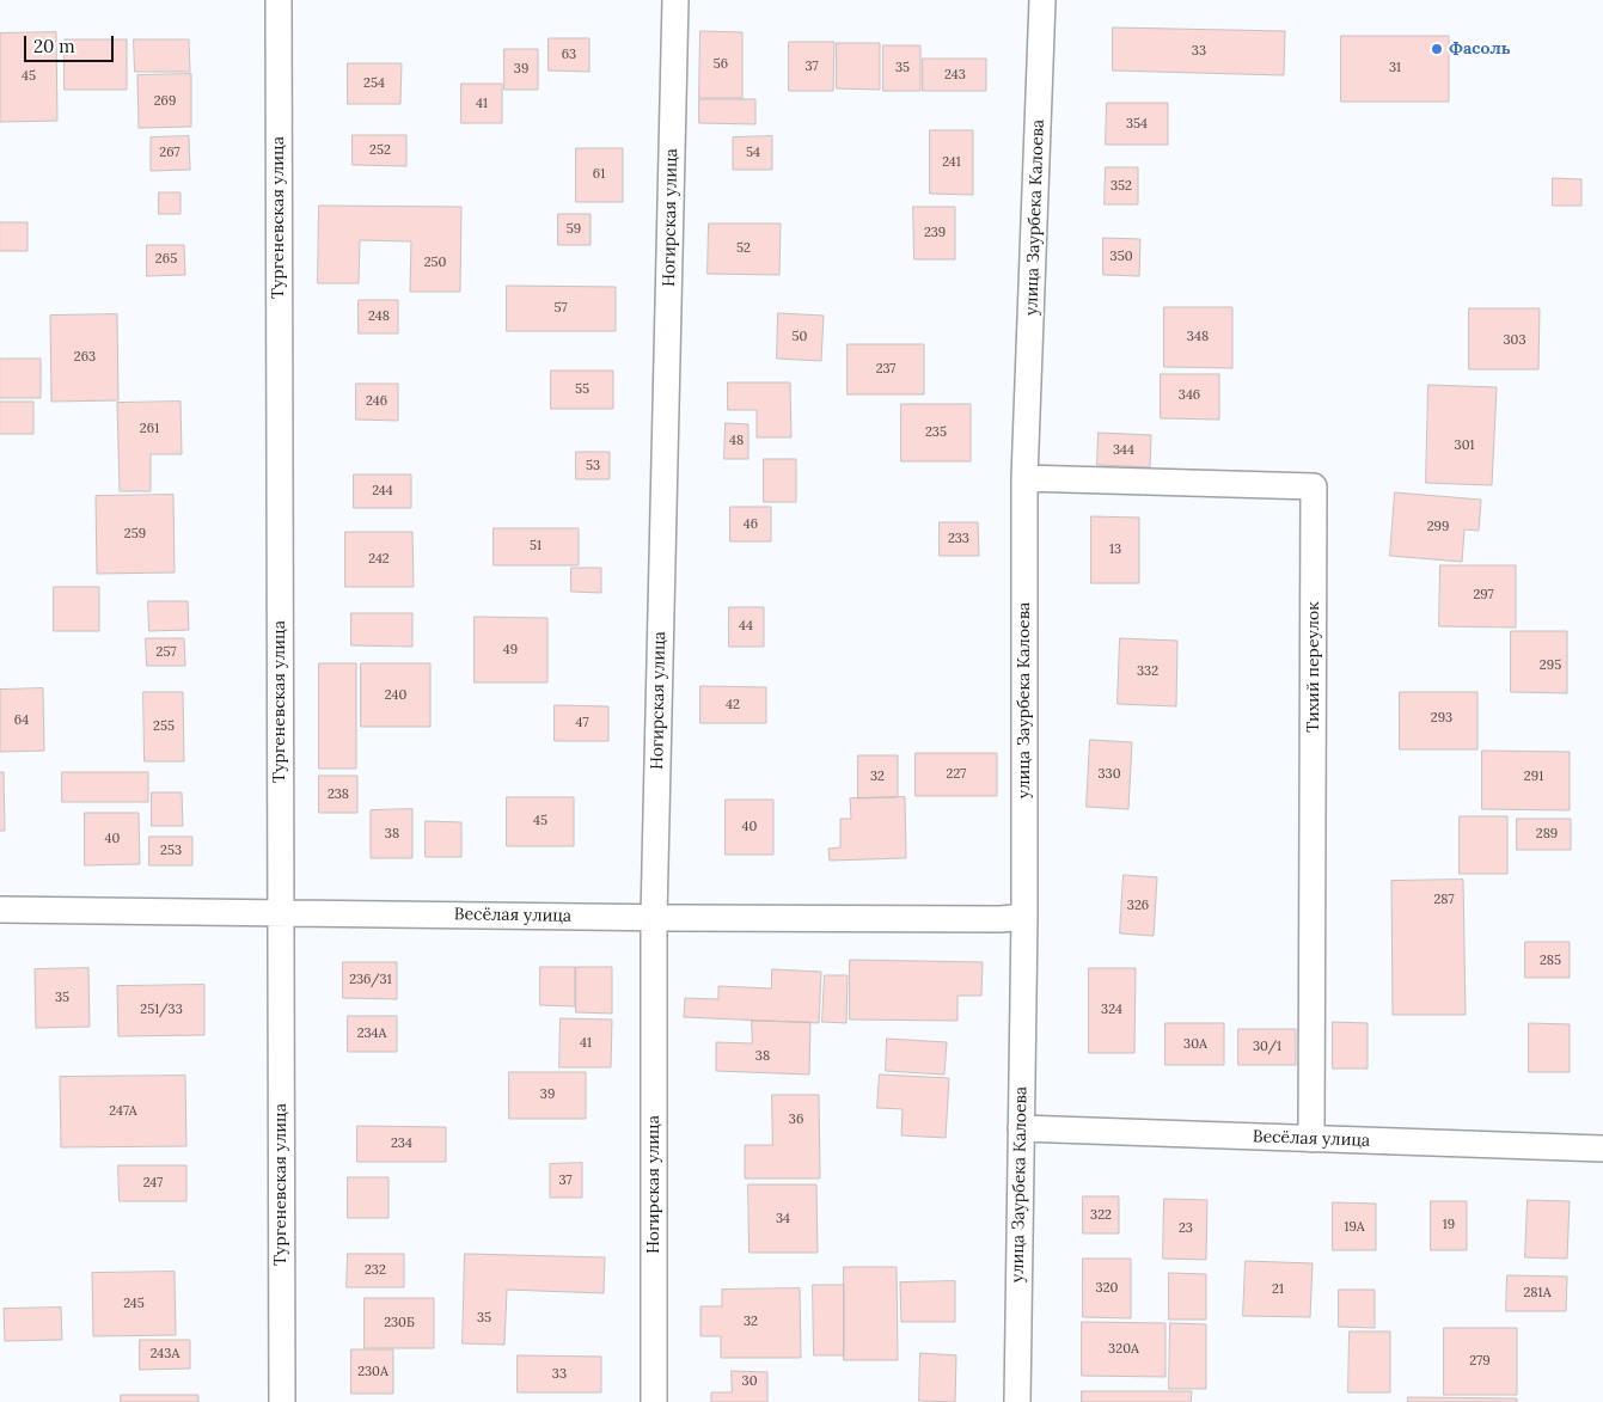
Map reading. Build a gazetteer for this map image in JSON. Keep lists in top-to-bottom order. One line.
{"streets":{"street":["Тургеневская улица","Ногирская улица","улица Заурбека Калоева","Тихий переулок","Весёлая улица"]},"crossings":[["Тургеневская улица","Весёлая улица"],["Ногирская улица","Весёлая улица"],["улица Заурбека Калоева","Тихий переулок"],["улица Заурбека Калоева","Весёлая улица"],["Тихий переулок","Весёлая улица"]],"places":["Фасоль"],"house_numbers":["33","63","56","37","35","31","39","243","45","254","269","41","354","252","267","54","241","61","352","59","239","52","350","265","250","57","248","50","348","303","263","237","55","346","246","261","235","48","301","344","53","244","46","299","259","233","51","13","242","297","44","49","257","295","332","240","42","293","64","47","255","227","330","32","291","238","45","40","38","289","40","253","287","326","285","236/31","35","251/33","324","234А","41","30А","30/1","38","39","247А","36","234","37","247","322","34","19","19А","23","232","320","21","281А","245","35","32","230Б","320А","243А","279","230А","33","30"],"scale_bar":"20 m"}
